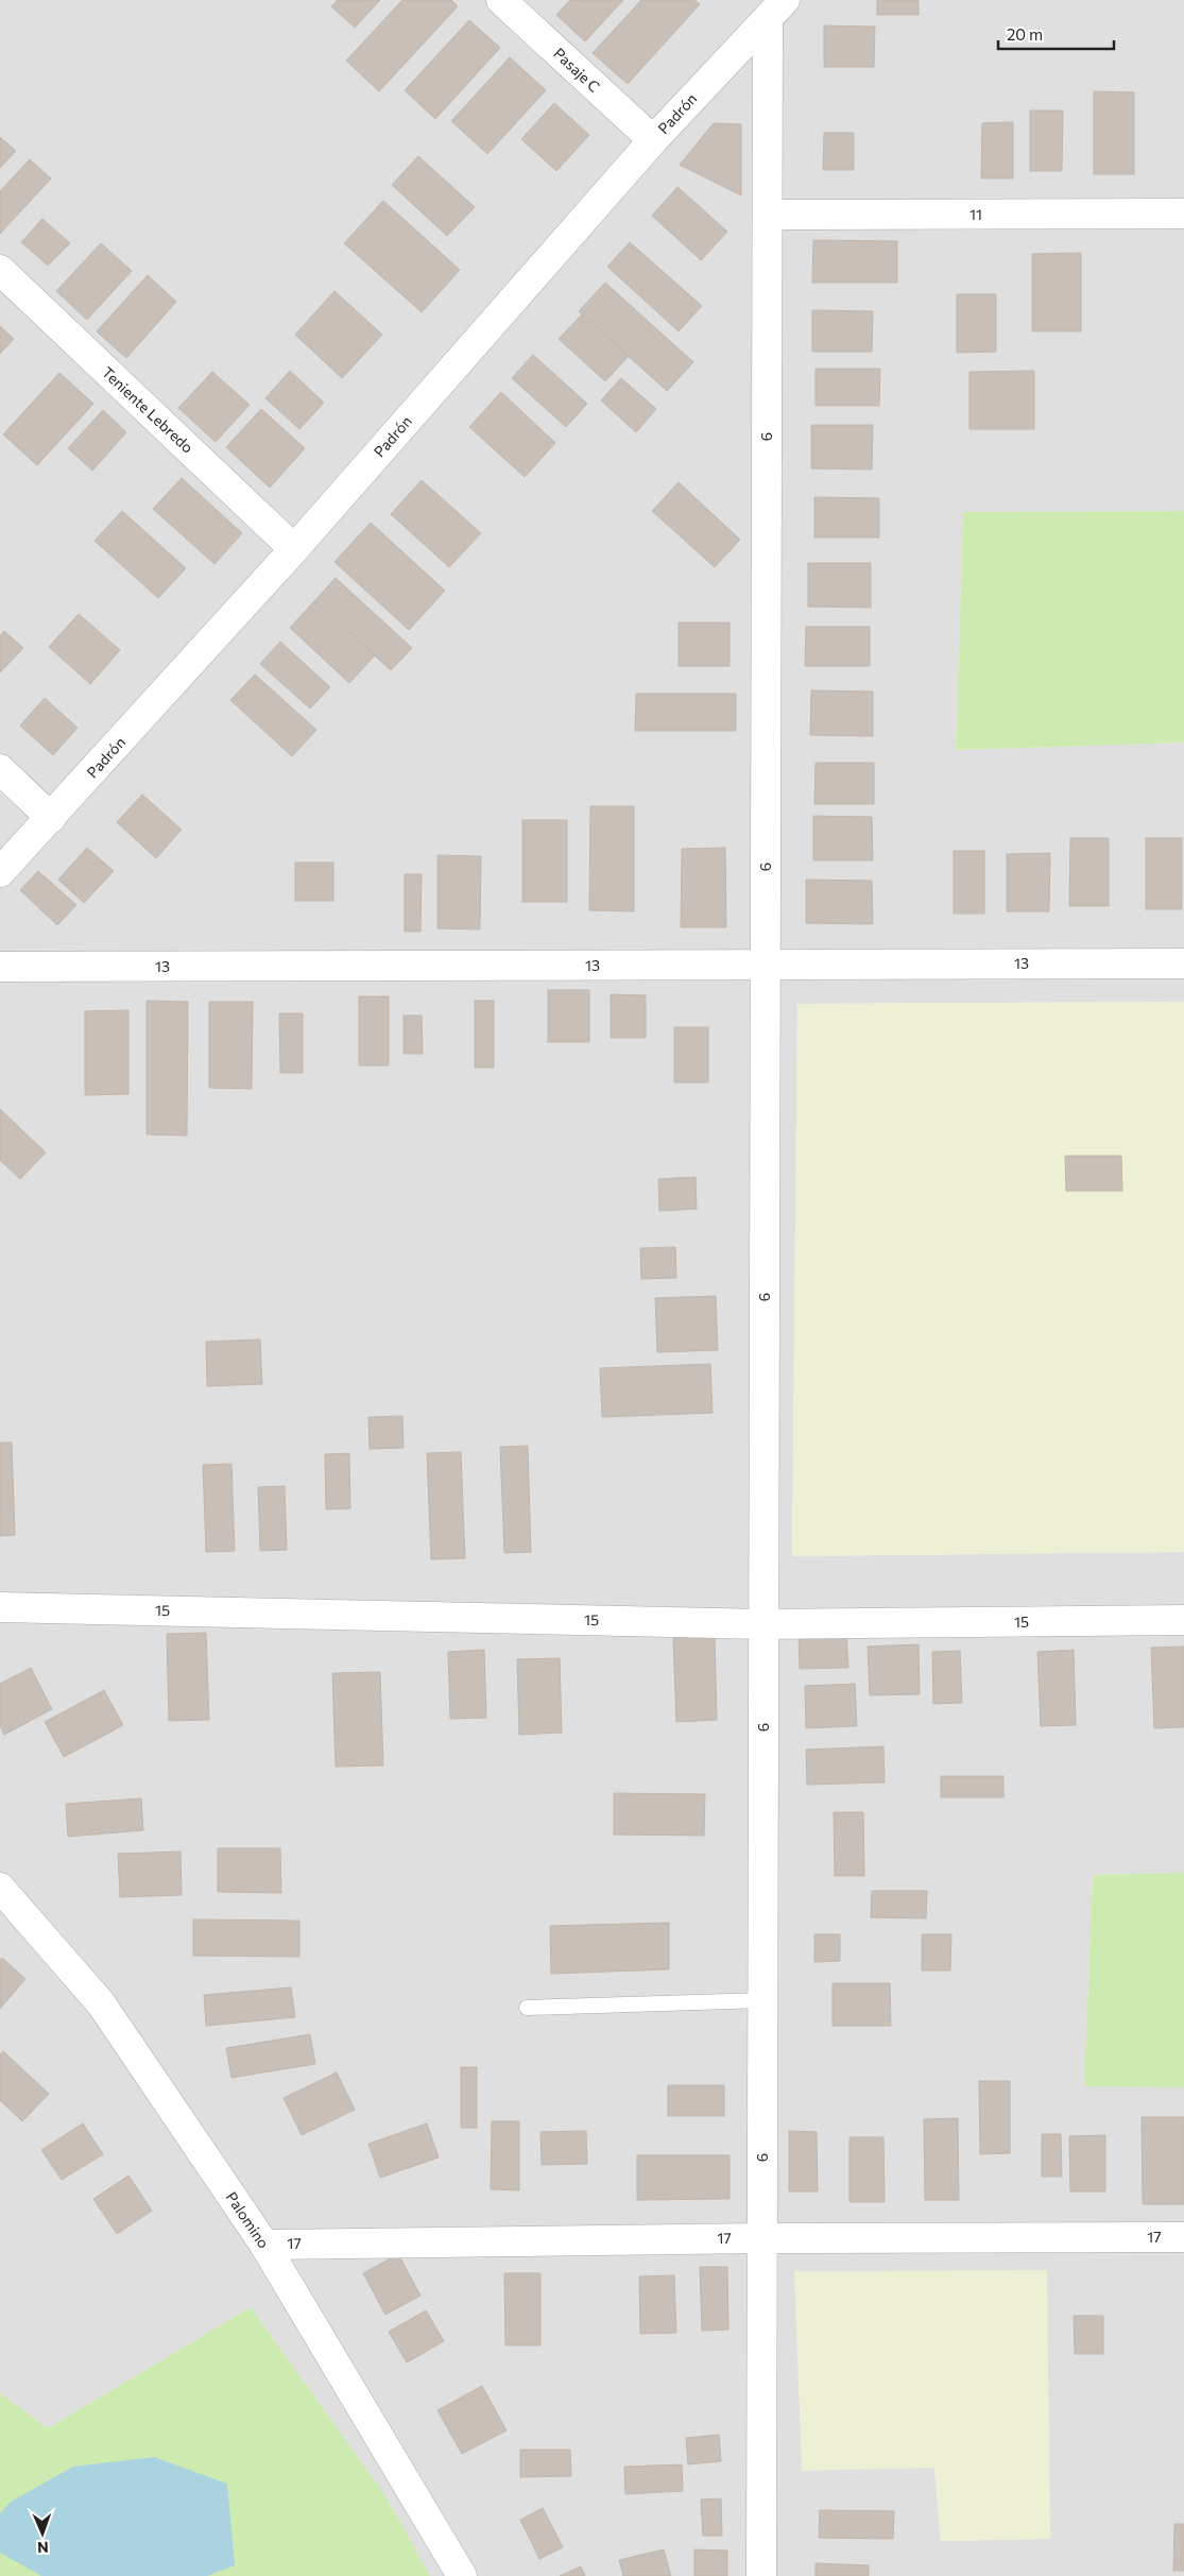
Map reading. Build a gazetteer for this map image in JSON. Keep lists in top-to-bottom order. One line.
{"streets":{"street":["Pasaje C","Padrón","11","Teniente Lebredo","6","13","15","Palomino","17"]},"crossings":[["Pasaje C","Padrón"],["Padrón","Teniente Lebredo"],["Padrón","6"],["11","6"],["6","13"],["6","15"],["6","17"],["Palomino","17"]],"scale_bar":"20 m","north":"bottom"}
